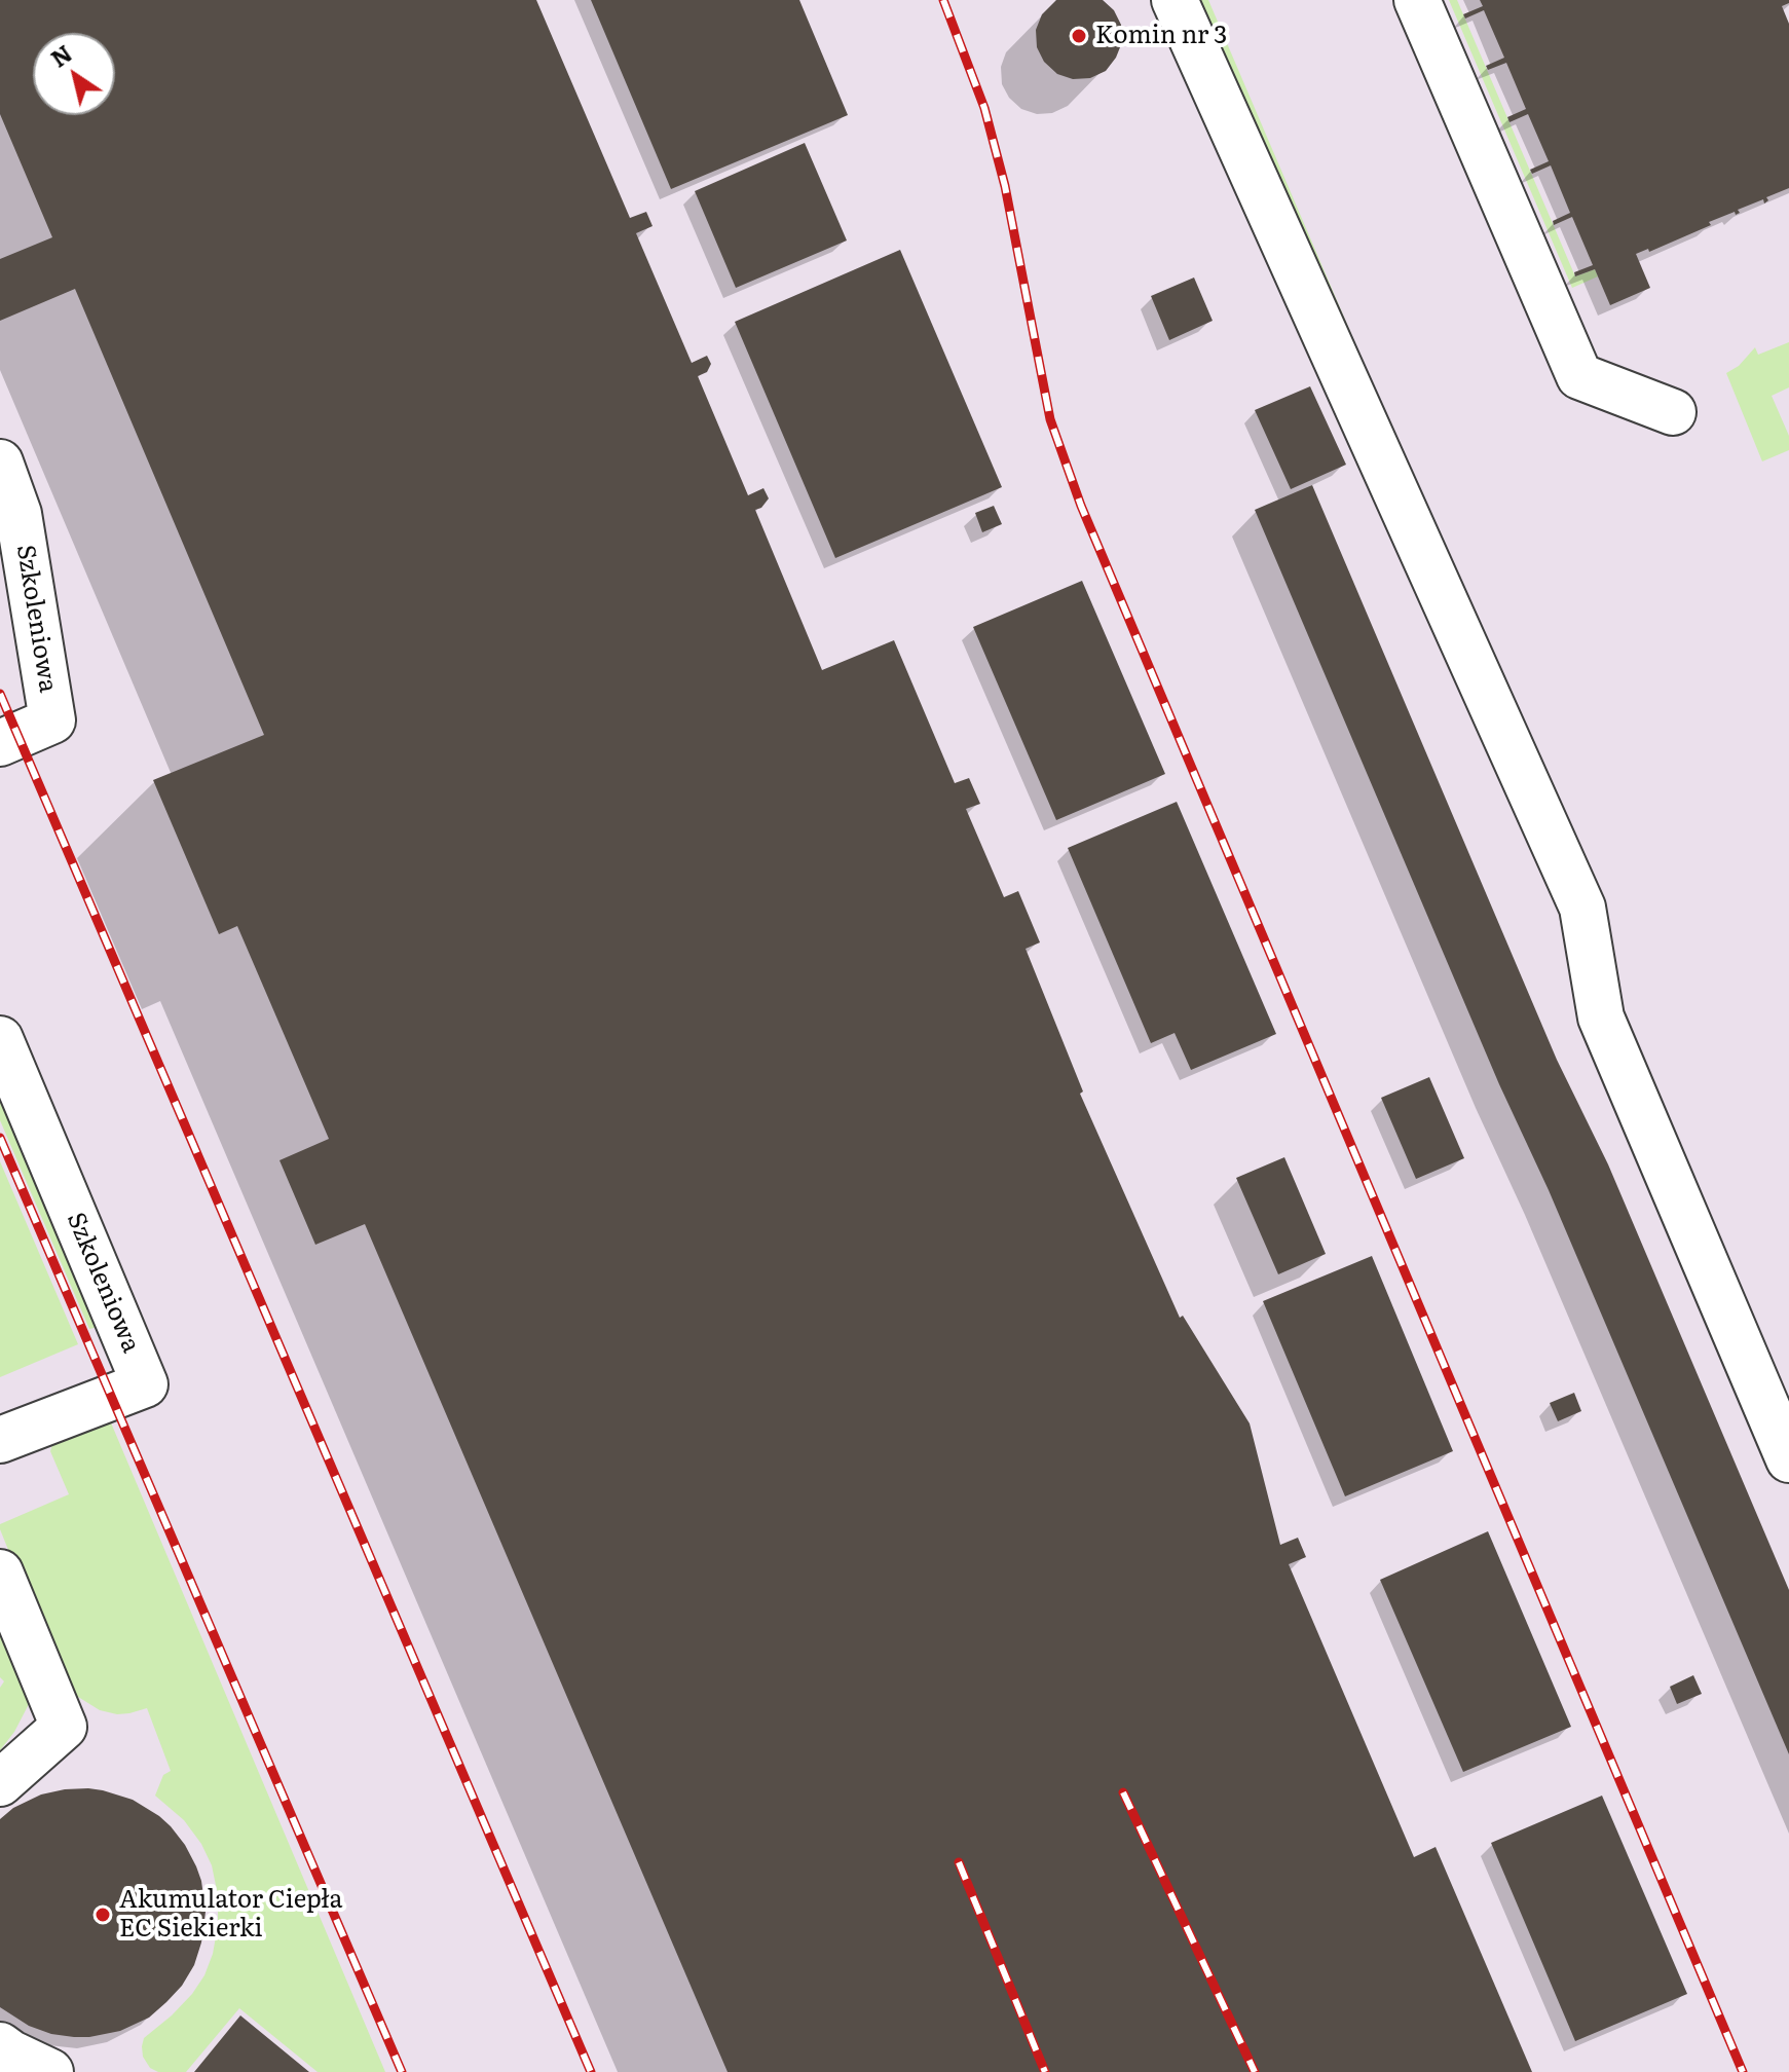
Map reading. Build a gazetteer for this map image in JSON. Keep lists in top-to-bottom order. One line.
{"streets":{"lane":["Szkoleniowa"]},"places":["Komin nr 3","Akumulator Ciepła EC Siekierki"],"north":"top left"}
